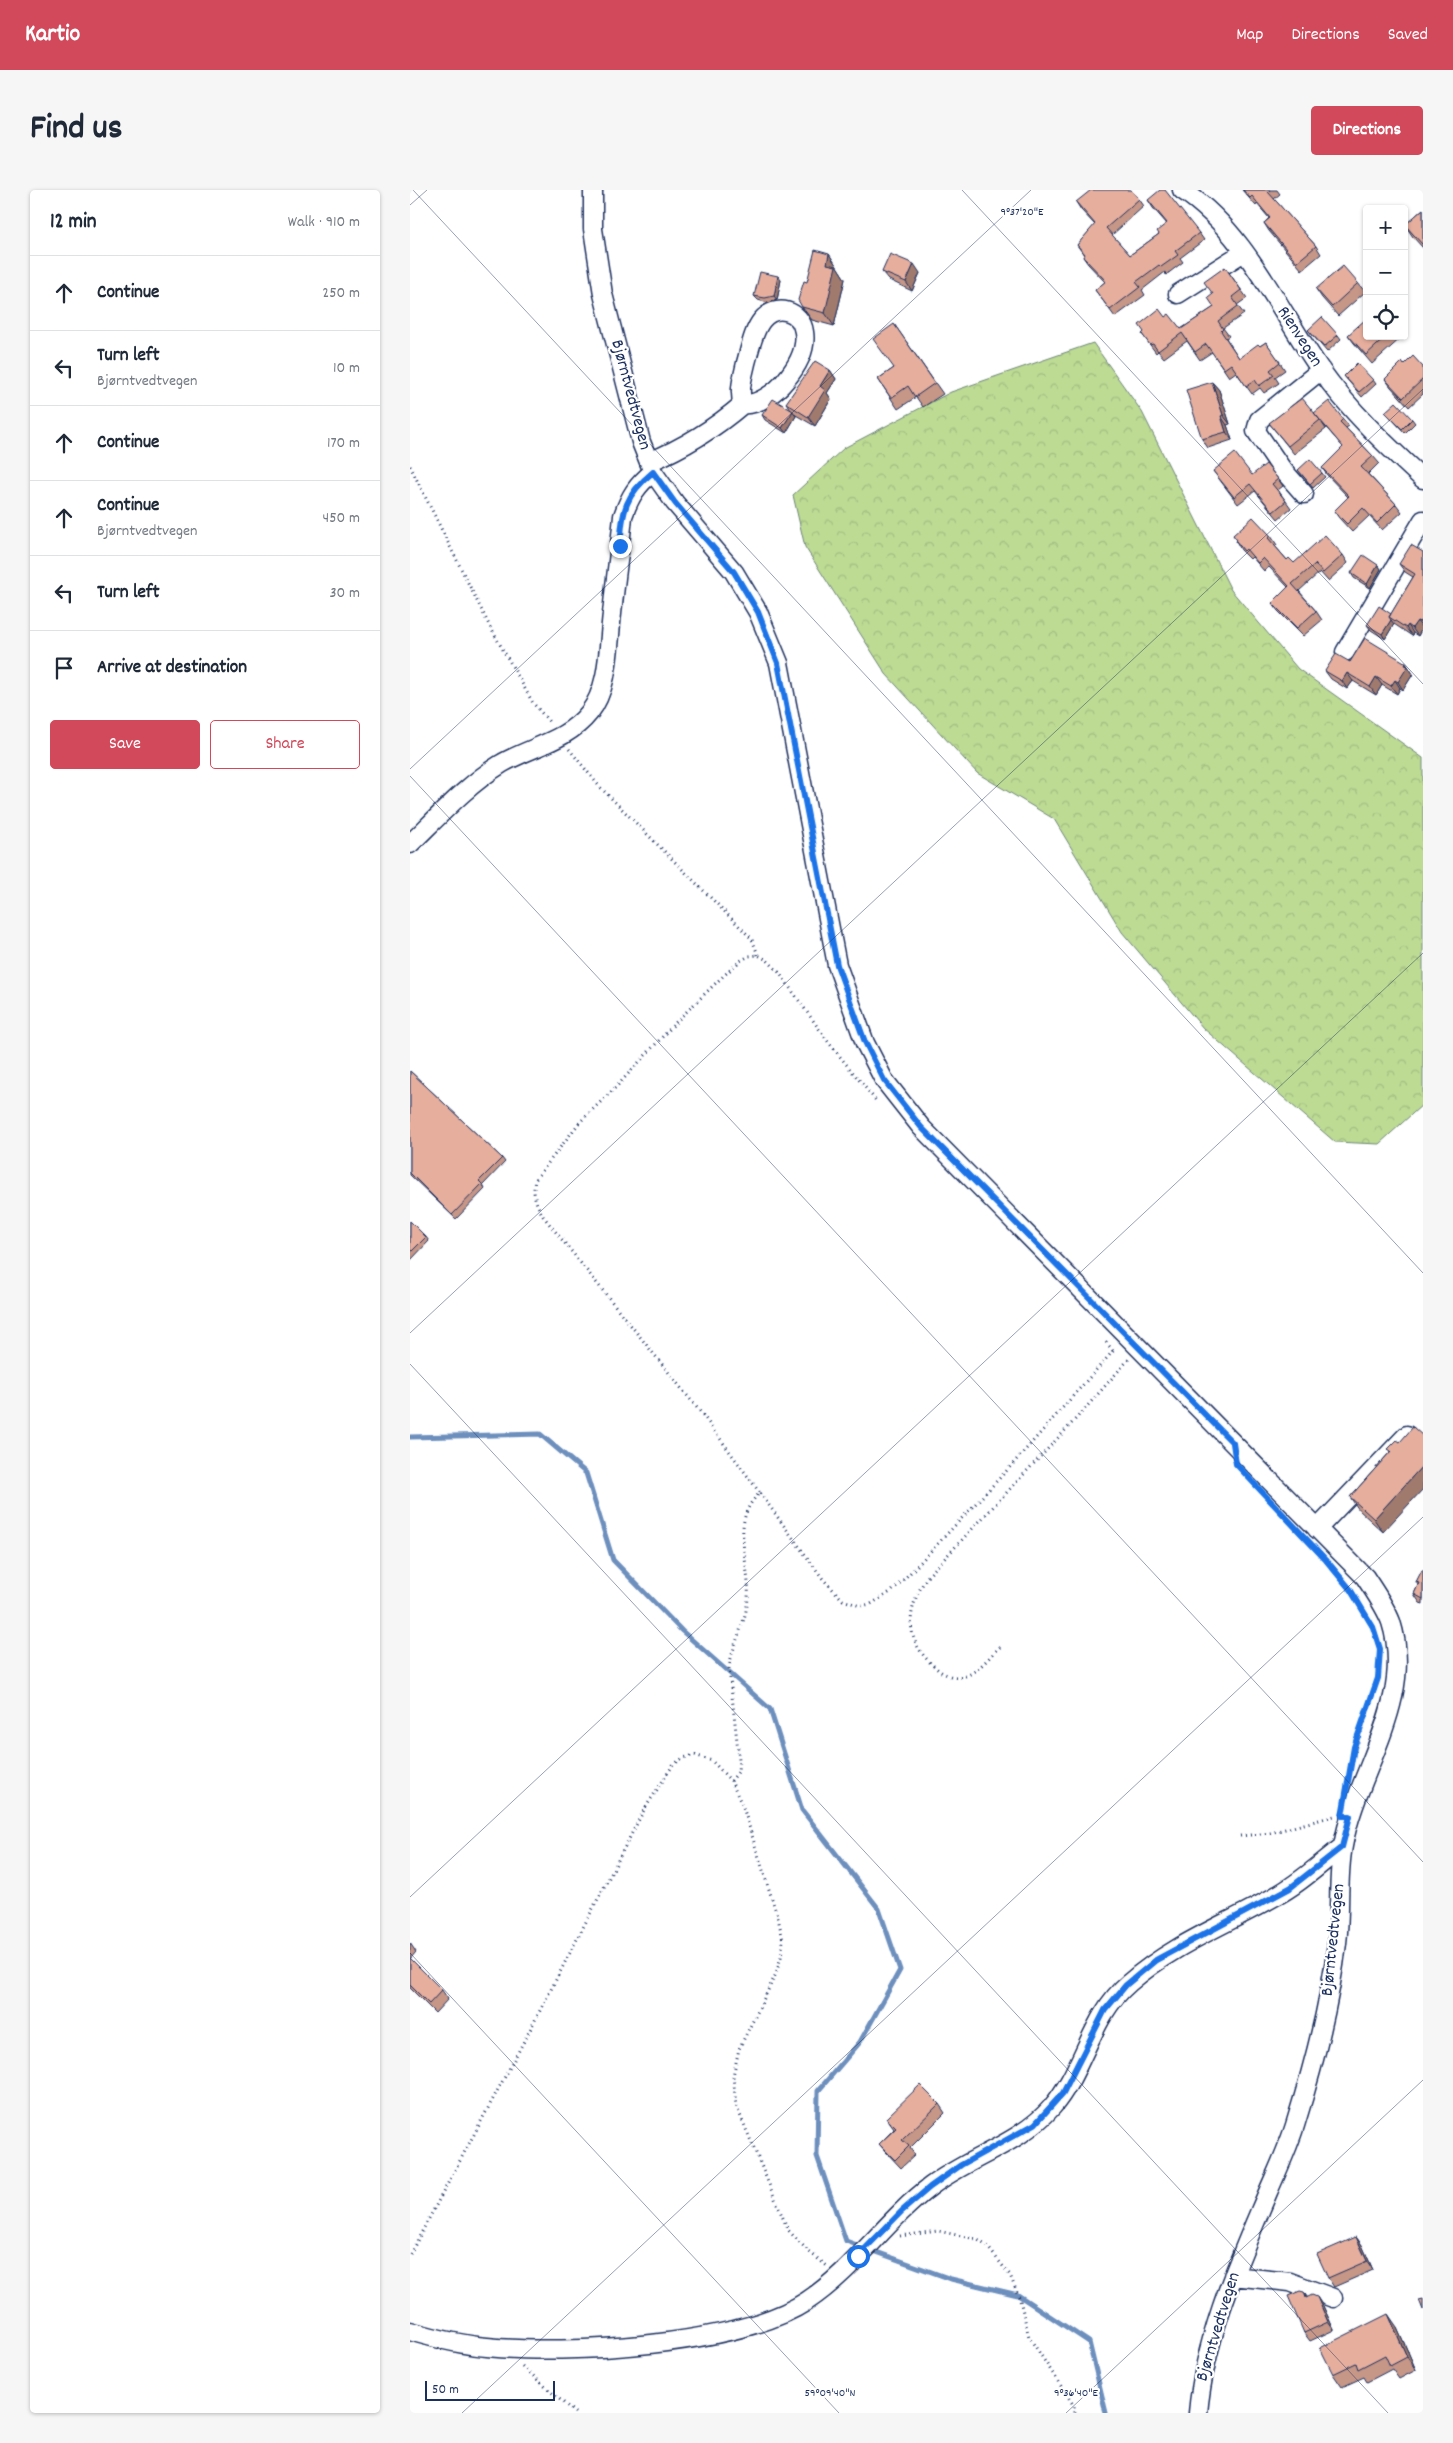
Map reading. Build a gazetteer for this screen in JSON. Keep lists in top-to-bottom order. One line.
{"streets":{"street":["Rienvegen","Bjørntvedtvegen"]},"scale_bar":"50 m","page":{"header":"Kartio","nav":["Map","Directions","Saved"],"title":"Find us","buttons":["Directions",["Save","Share"]],"heading":["12 min","Walk · 910 m"],"map_buttons":["+","−"],"list":[["Continue","250 m"],["Turn left","Bjørntvedtvegen","10 m"],["Continue","170 m"],["Continue","Bjørntvedtvegen","450 m"],["Turn left","30 m"],"Arrive at destination"],"scale":"50 m"},"coordinates":["9°37'20\"E","59°09'40\"N","9°36'40\"E"]}
